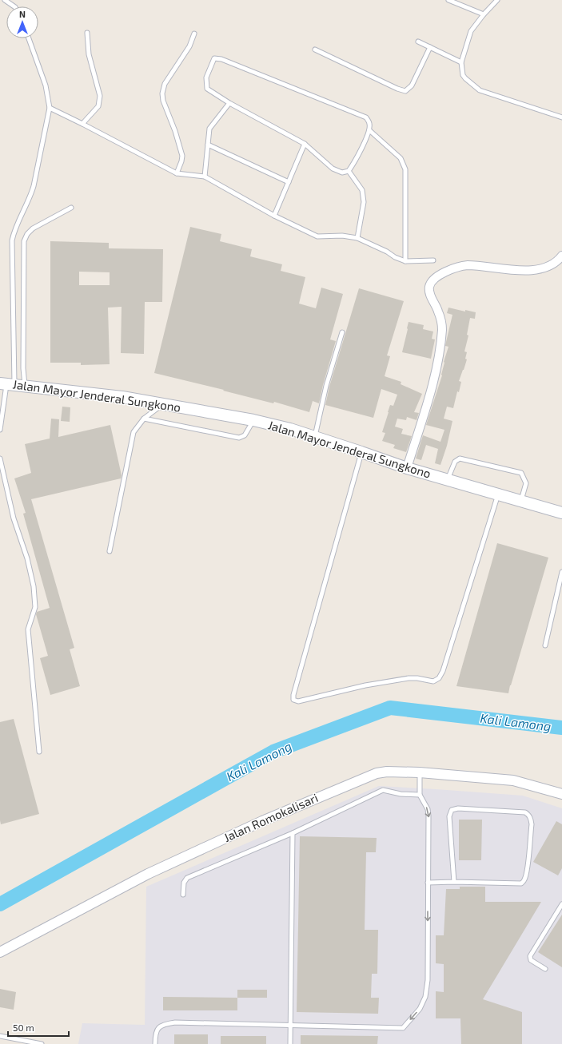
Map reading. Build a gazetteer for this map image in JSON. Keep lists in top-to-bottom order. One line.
{"streets":{"main road":["Jalan Mayor Jenderal Sungkono"],"street":["Jalan Romokalisari"]},"water":["Kali Lamong"],"scale_bar":"50 m","north":"top"}
